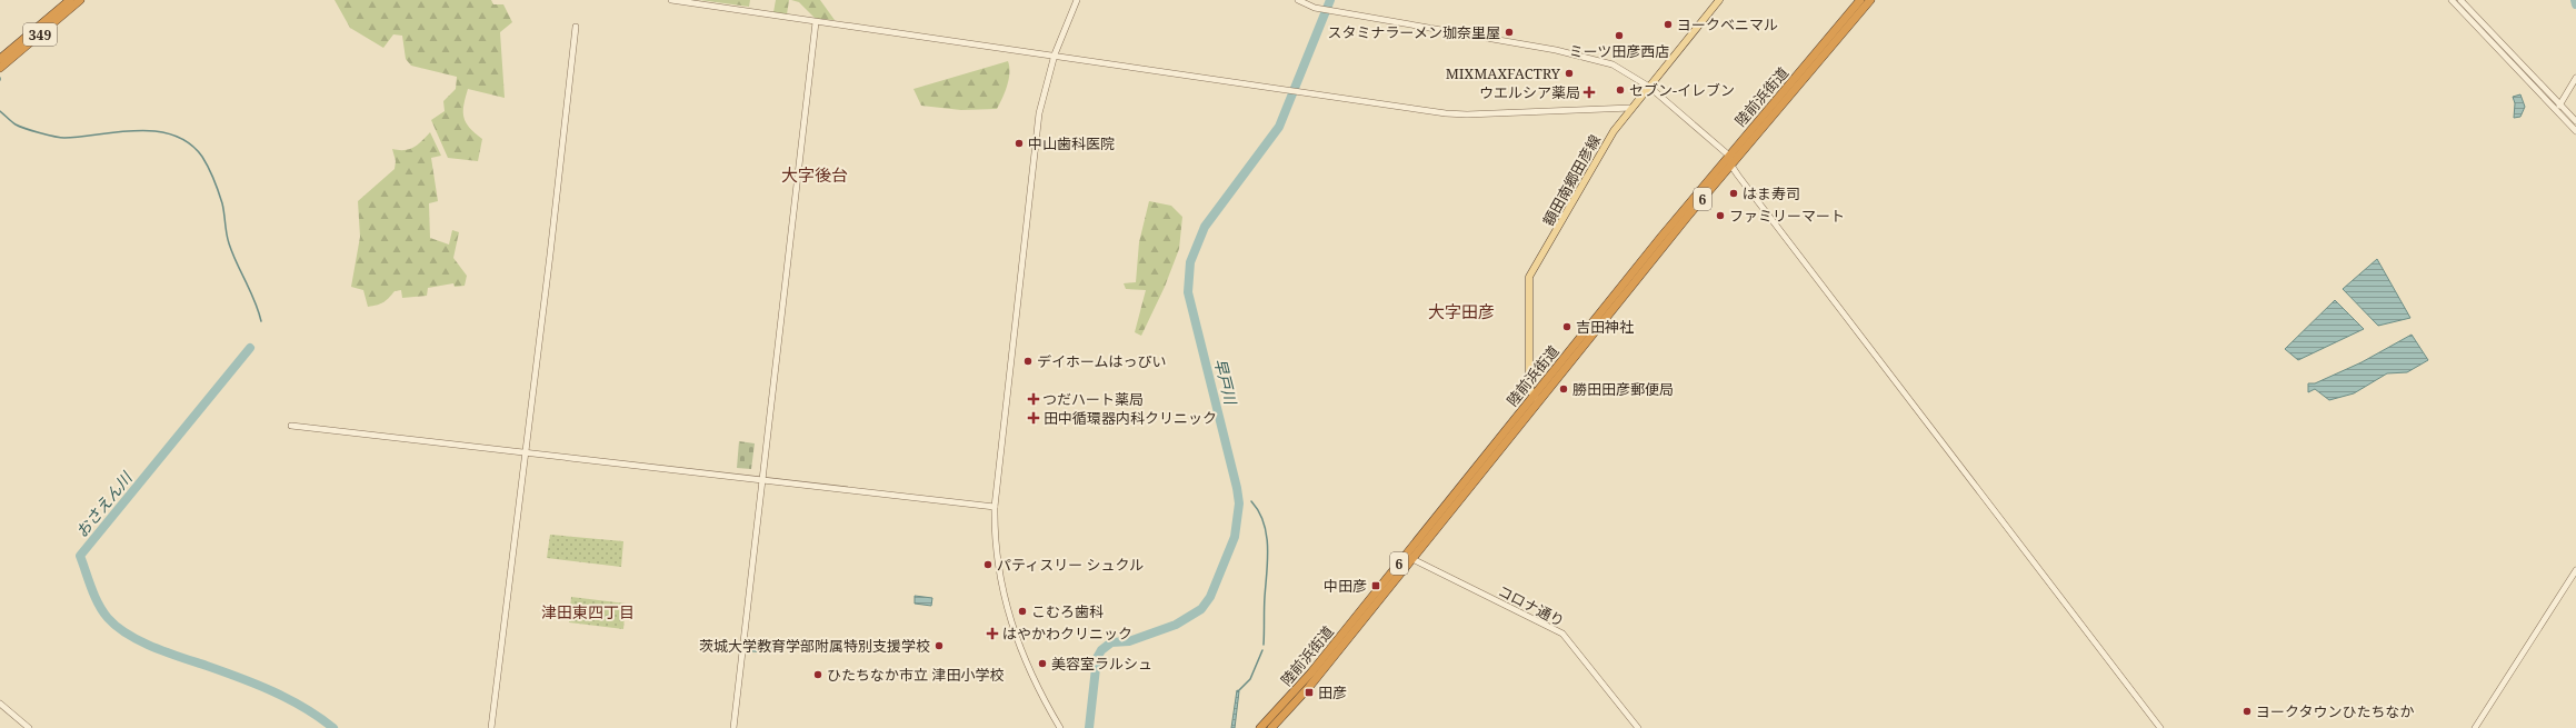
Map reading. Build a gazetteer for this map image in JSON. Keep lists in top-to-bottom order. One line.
{"streets":{"highway":["349","陸前浜街道","6"],"main road":["額田南郷田彦線"],"street":["コロナ通り"]},"crossings":[["陸前浜街道","額田南郷田彦線"],["陸前浜街道","コロナ通り"]],"districts":["大字後台","大字田彦","津田東四丁目"],"water":["早戸川","おさえん川"],"places":{"other":["ヨークベニマル","スタミナラーメン珈奈里屋","ミーツ田彦西店","MIXMAXFACTRY","セブン-イレブン","中山歯科医院","はま寿司","ファミリーマート","吉田神社","デイホームはっぴい","勝田田彦郵便局","パティスリー シュクル","こむろ歯科","茨城大学教育学部附属特別支援学校","美容室ラルシュ","ひたちなか市立 津田小学校","ヨークタウンひたちなか"],"health":["ウエルシア薬局","つだハート薬局","田中循環器内科クリニック","はやかわクリニック"],"transit":["中田彦","田彦"]}}
